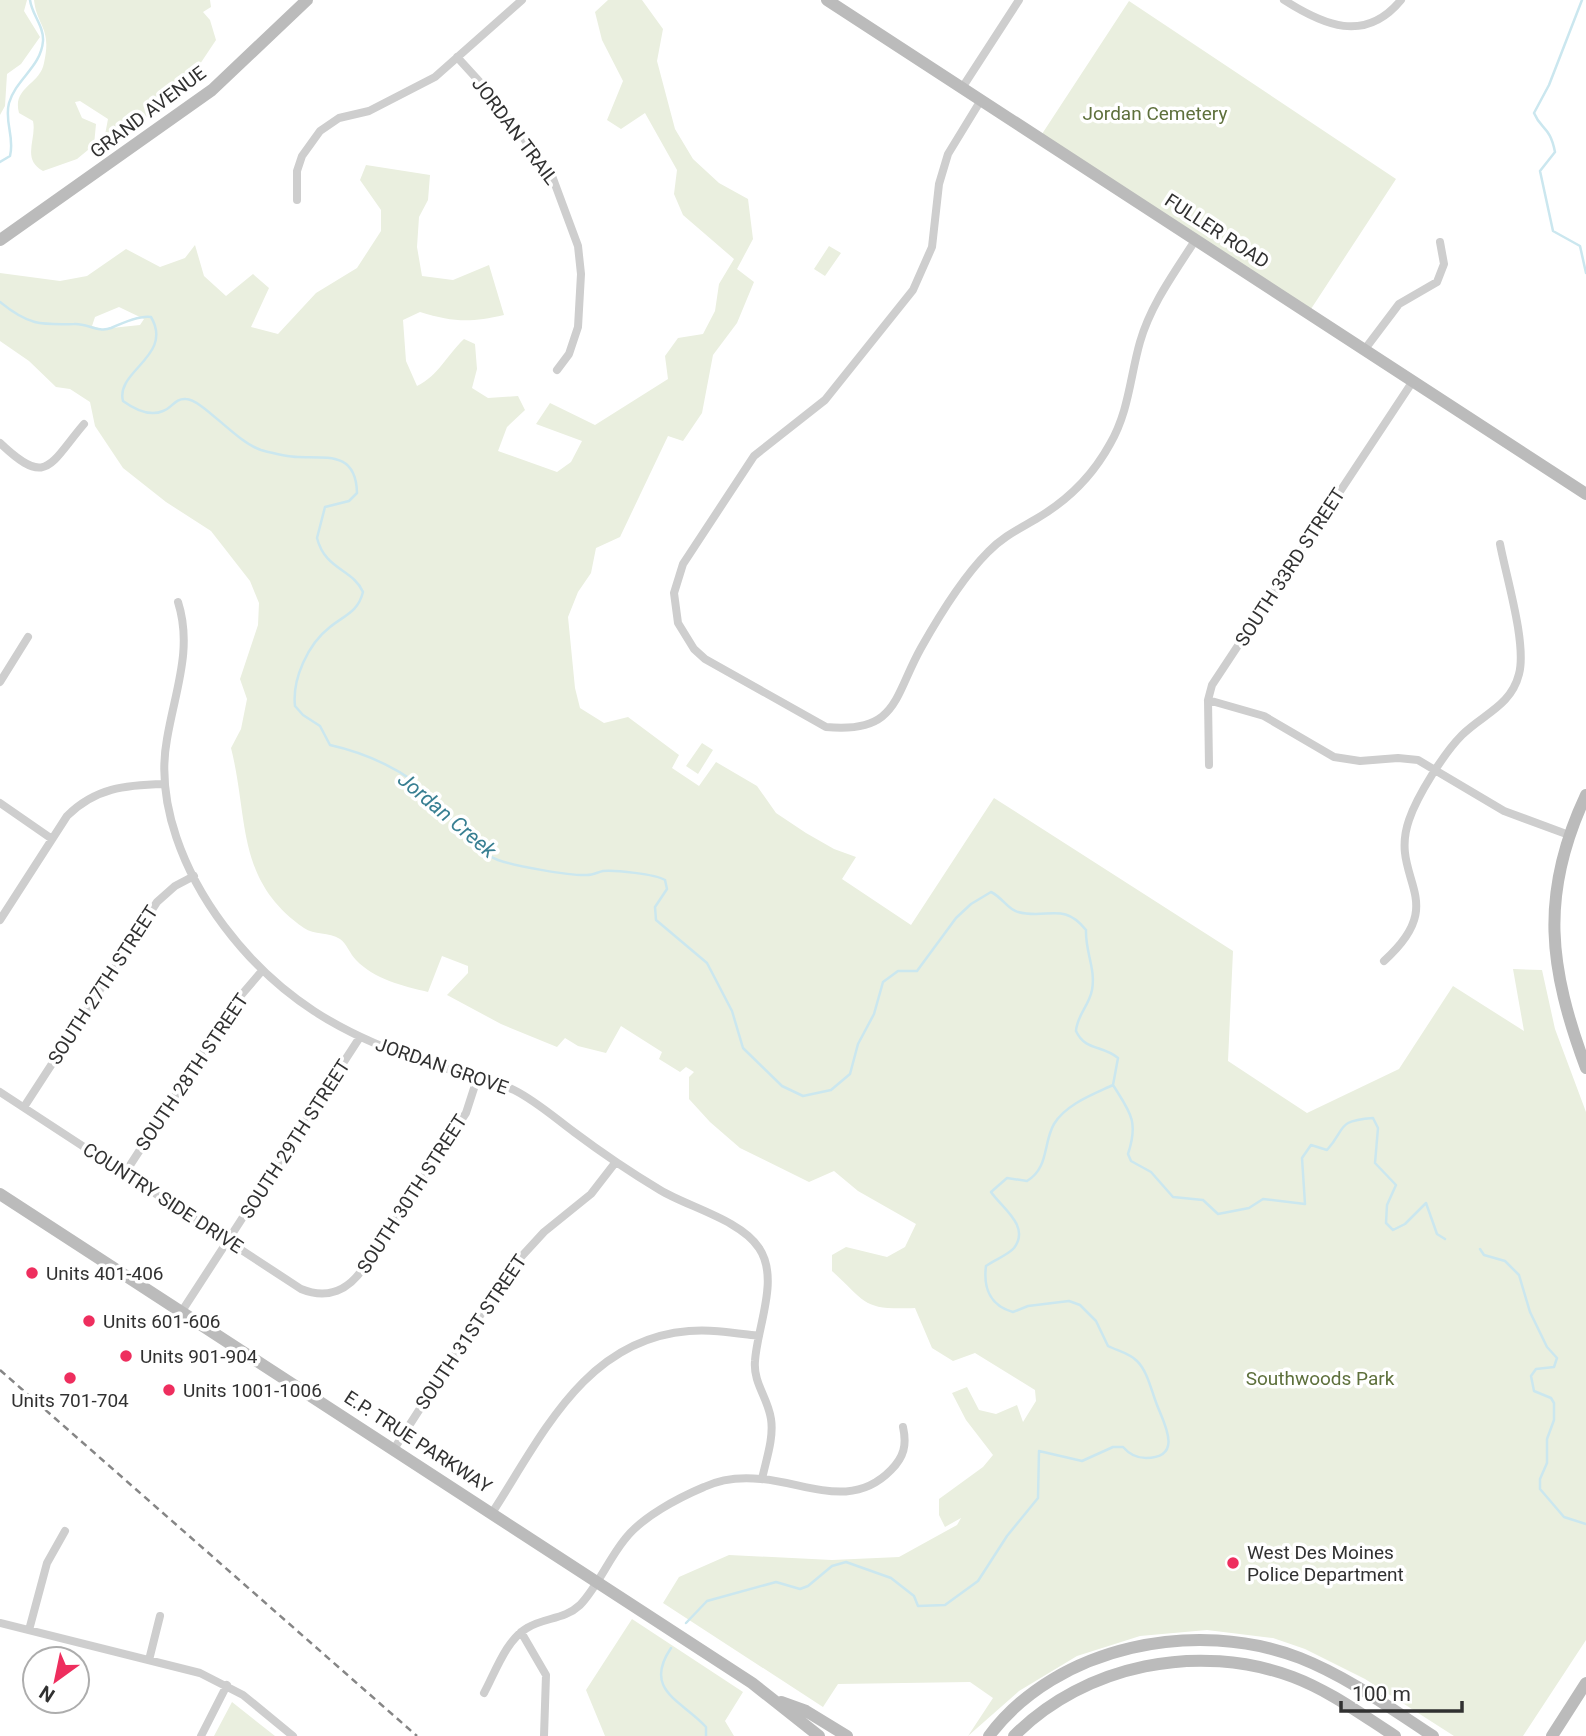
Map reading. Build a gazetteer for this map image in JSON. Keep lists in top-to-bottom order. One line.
{"streets":{"main road":["GRAND AVENUE","FULLER ROAD","E.P. TRUE PARKWAY"],"street":["JORDAN TRAIL","SOUTH 33RD STREET","SOUTH 27TH STREET","JORDAN GROVE","SOUTH 28TH STREET","SOUTH 29TH STREET","SOUTH 30TH STREET","COUNTRY SIDE DRIVE","SOUTH 31ST STREET"]},"crossings":[["FULLER ROAD","SOUTH 33RD STREET"],["SOUTH 27TH STREET","JORDAN GROVE"],["SOUTH 27TH STREET","COUNTRY SIDE DRIVE"],["JORDAN GROVE","SOUTH 28TH STREET"],["JORDAN GROVE","SOUTH 29TH STREET"],["JORDAN GROVE","SOUTH 30TH STREET"],["JORDAN GROVE","SOUTH 31ST STREET"],["SOUTH 28TH STREET","COUNTRY SIDE DRIVE"],["SOUTH 29TH STREET","COUNTRY SIDE DRIVE"],["SOUTH 29TH STREET","E.P. TRUE PARKWAY"],["SOUTH 30TH STREET","COUNTRY SIDE DRIVE"],["SOUTH 31ST STREET","E.P. TRUE PARKWAY"]],"water":["Jordan Creek"],"parks":["Jordan Cemetery","Southwoods Park"],"places":["Units 401-406","Units 601-606","Units 901-904","Units 701-704","Units 1001-1006","West Des Moines Police Department"],"scale_bar":"100 m","north":"bottom left"}
